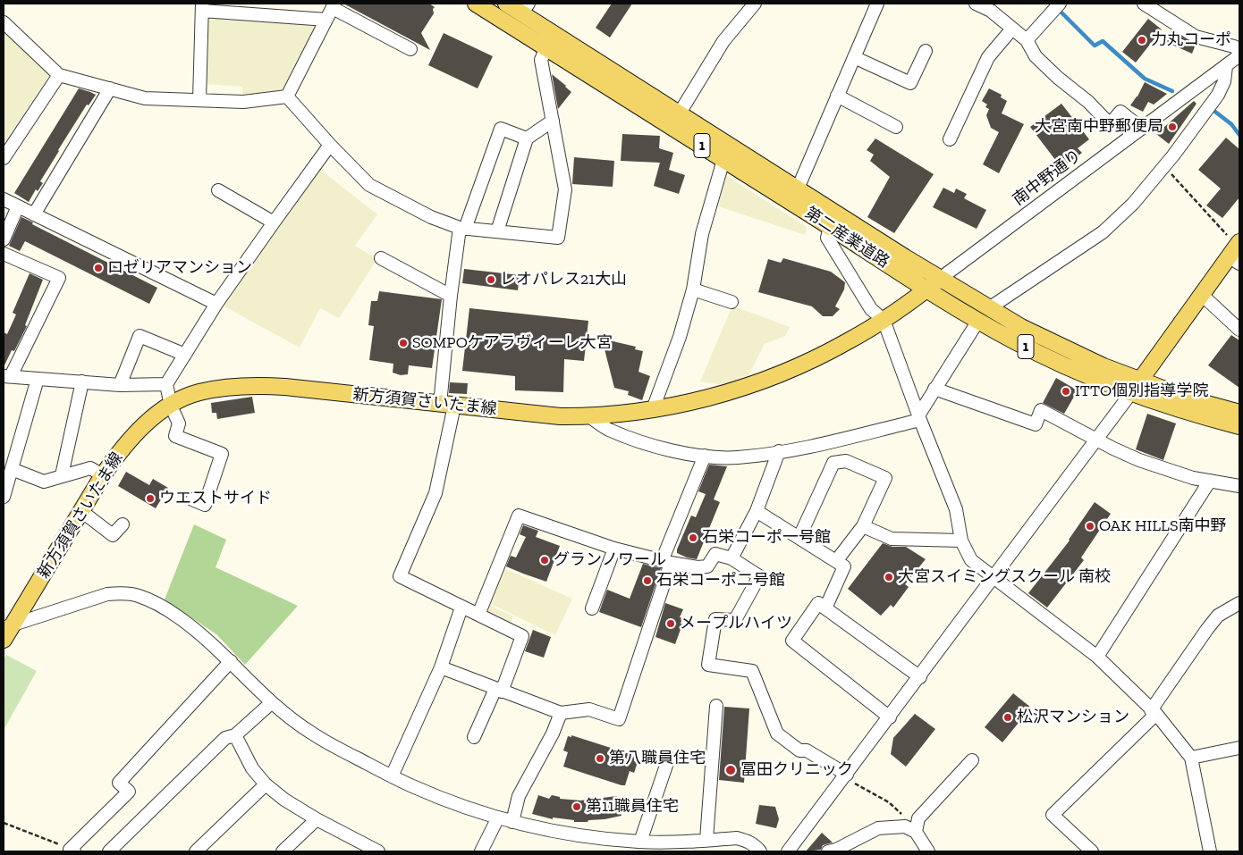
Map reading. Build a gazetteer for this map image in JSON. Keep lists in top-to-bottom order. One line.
{"streets":{"main road":["1","第二産業道路","新方須賀さいたま線"],"street":["南中野通り"]},"crossings":[["南中野通り","第二産業道路"],["南中野通り","新方須賀さいたま線"],["第二産業道路","新方須賀さいたま線"]],"places":["力丸コーポ","大宮南中野郵便局","ロゼリアマンション","レオパレス21大山","SOMPOケアラヴィーレ大宮","ITTO個別指導学院","ウエストサイド","OAK HILLS南中野","石栄コーポ一号館","グランノワール","大宮スイミングスクール 南校","石栄コーポ二号館","メープルハイツ","松沢マンション","第八職員住宅","冨田クリニック","第11職員住宅"]}
